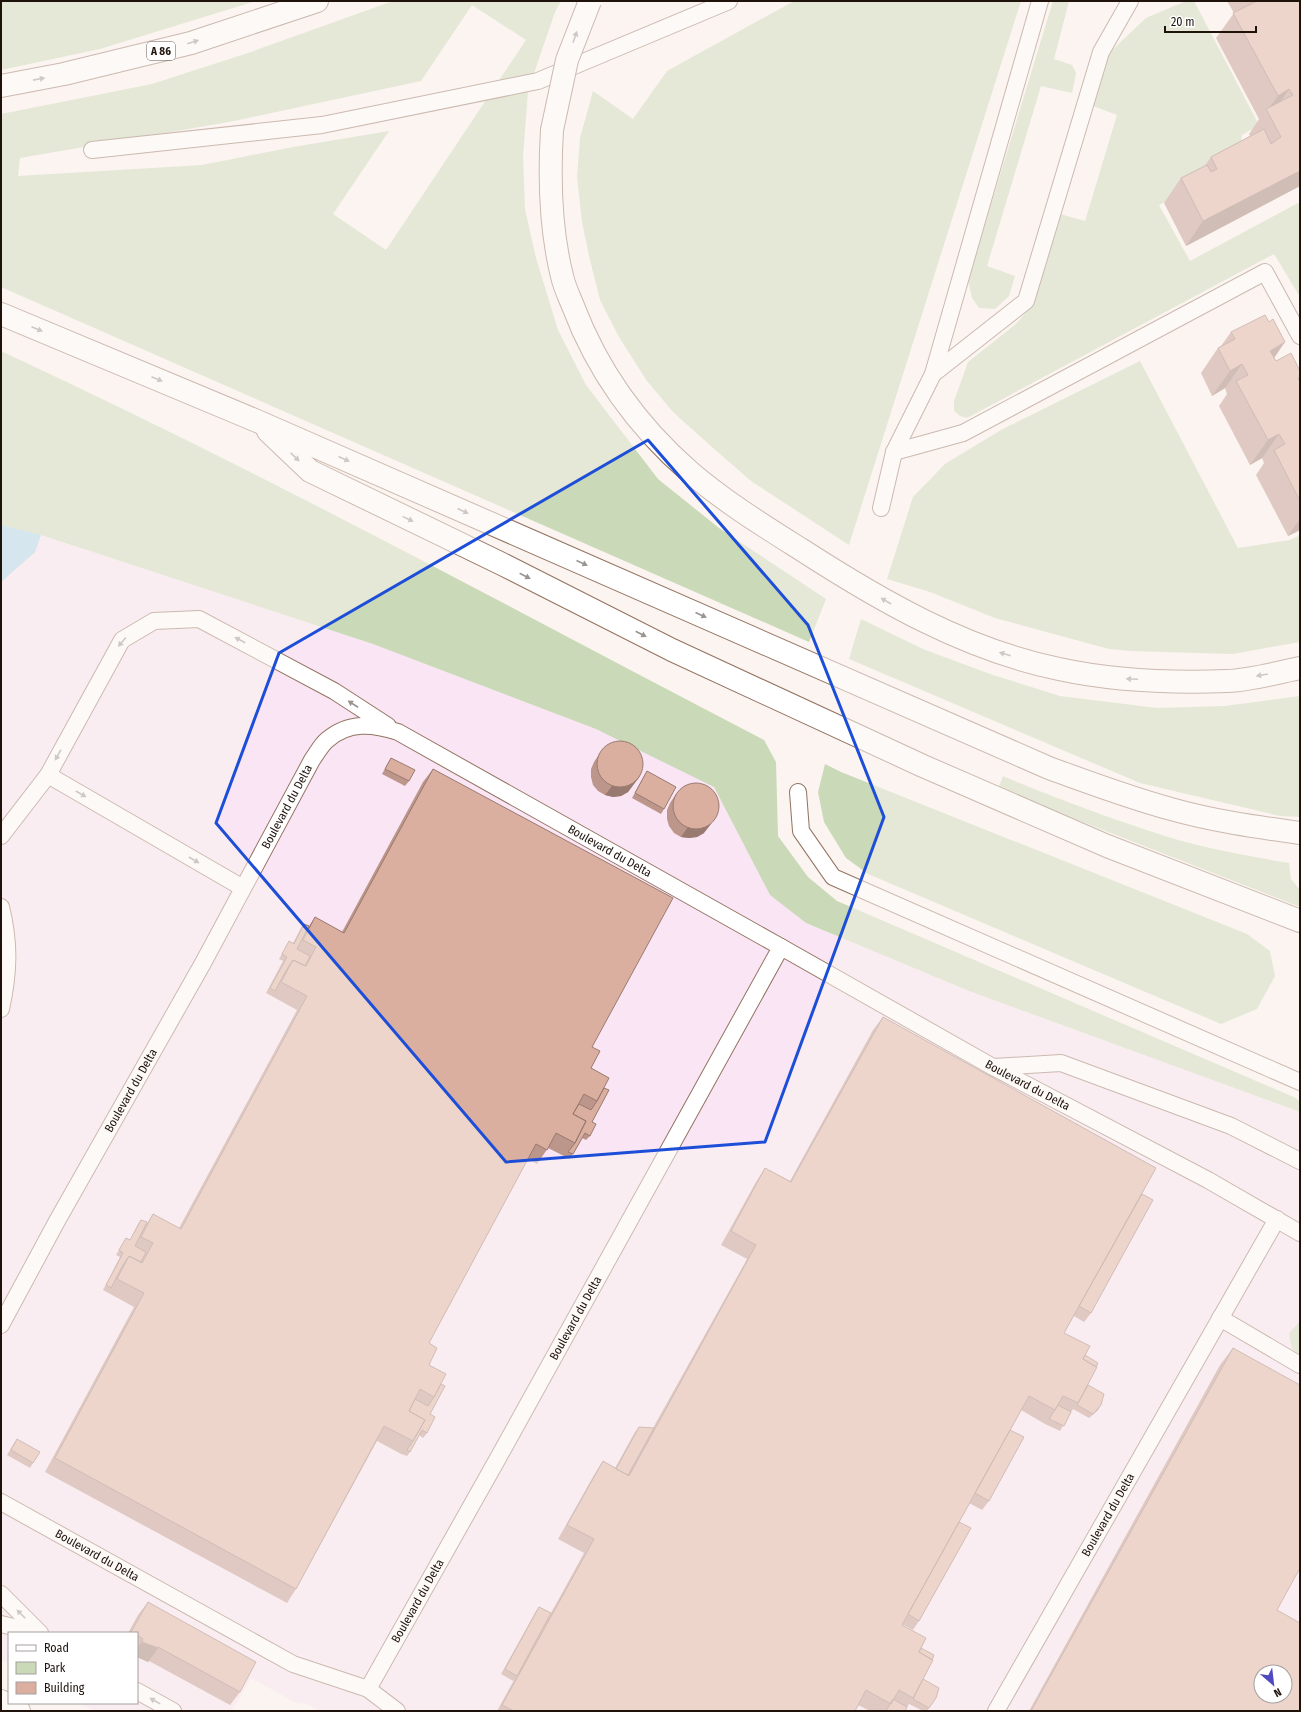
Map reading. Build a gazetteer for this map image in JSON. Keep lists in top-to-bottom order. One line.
{"streets":{"main road":["A 86"],"lane":["Boulevard du Delta"]},"legend":["Road","Park","Building"],"scale_bar":"20 m","north":"bottom right"}
